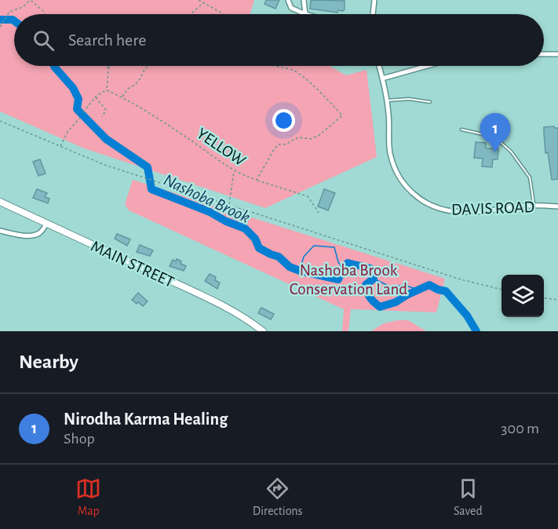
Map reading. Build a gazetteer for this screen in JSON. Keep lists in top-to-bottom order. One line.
{"streets":{"main road":["MAIN STREET"],"street":["DAVIS ROAD"],"path":["YELLOW"]},"water":["Nashoba Brook"],"parks":["Nashoba Brook Conservation Land"],"page":{"search":"Search here","pins":"1","heading":"Nearby","list":[{"mark":"1","name":"Nirodha Karma Healing","note":"Shop","value":"300 m"}],"nav":["Map","Directions","Saved"]}}
